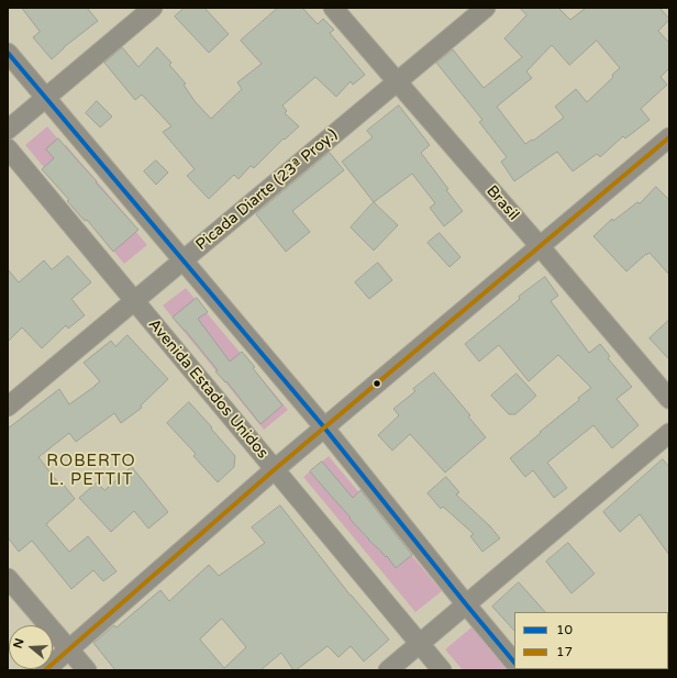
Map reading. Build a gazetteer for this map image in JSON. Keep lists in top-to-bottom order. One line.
{"streets":{"street":["Picada Diarte (23ª Proy.)","Brasil","Avenida Estados Unidos"]},"crossings":[["Picada Diarte (23ª Proy.)","Brasil"],["Picada Diarte (23ª Proy.)","Avenida Estados Unidos"]],"districts":["ROBERTO L. PETTIT"],"lines":["transit line 10","transit line 17"],"legend":["10","17"],"north":"left"}
